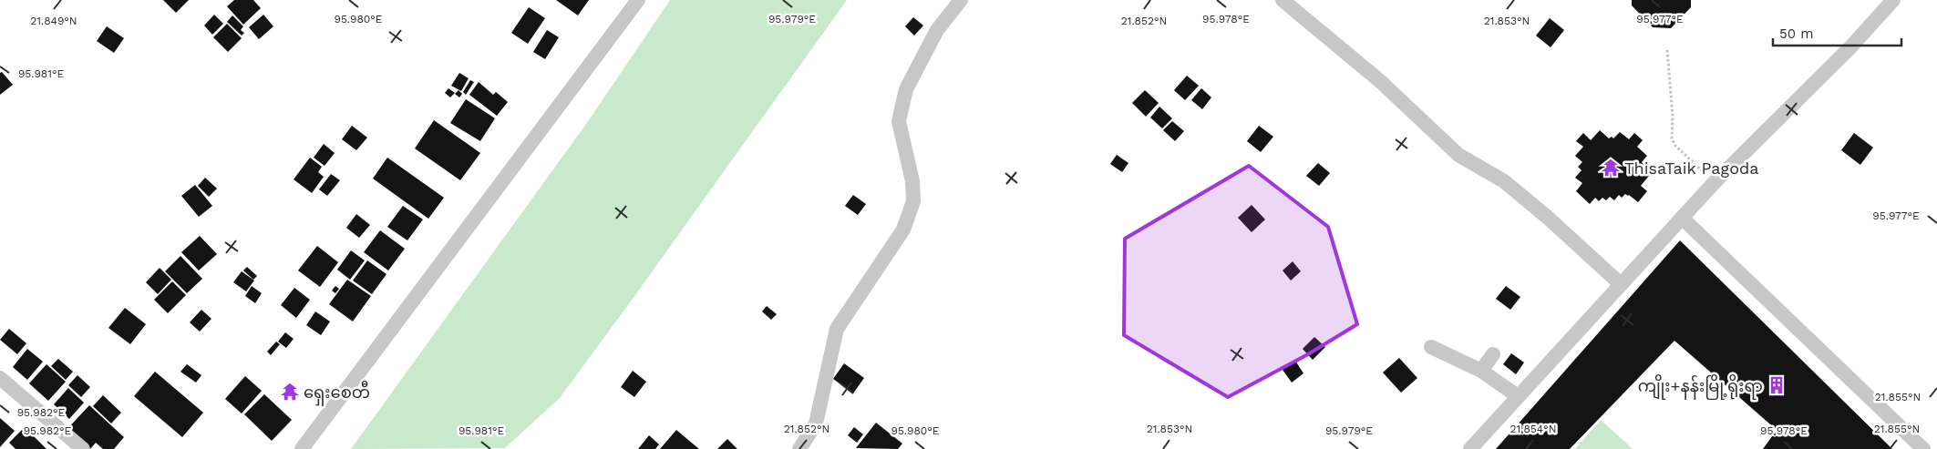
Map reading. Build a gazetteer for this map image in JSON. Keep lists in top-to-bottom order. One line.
{"places":{"temple":["ThisaTaik Pagoda","ရှေးစေတီ"],"building":["ကျိုး+နန်းမြို့ရိုးရာ"]},"scale_bar":"50 m","coordinates":["95.980°E","95.979°E","95.978°E","95.977°E","21.849°N","21.852°N","21.853°N","95.981°E","21.855°N","95.982°E","21.854°N"]}
